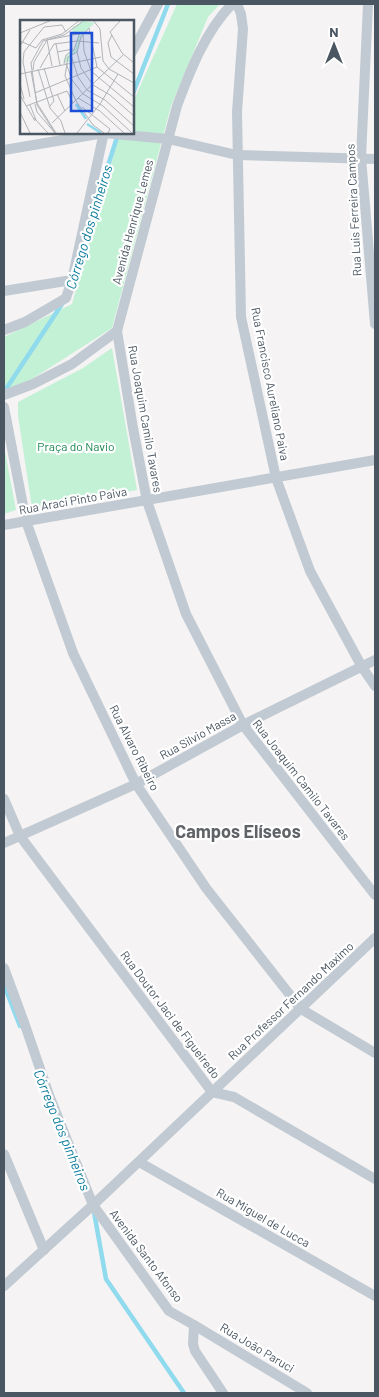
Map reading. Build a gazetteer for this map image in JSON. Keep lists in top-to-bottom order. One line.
{"streets":{"street":["Rua Luis Ferreira Campos","Avenida Henrique Lemes","Rua Francisco Aureliano Paiva","Rua Joaquim Camilo Tavares","Rua Araci Pinto Paiva","Rua Silvio Massa","Rua Alvaro Ribeiro","Rua Professor Fernando Maximo","Rua Doutor Jaci de Figueiredo","Rua Miguel de Lucca","Avenida Santo Afonso","Rua João Paruci"]},"crossings":[["Avenida Henrique Lemes","Rua Joaquim Camilo Tavares"],["Rua Francisco Aureliano Paiva","Rua Araci Pinto Paiva"],["Rua Francisco Aureliano Paiva","Rua Silvio Massa"],["Rua Joaquim Camilo Tavares","Rua Araci Pinto Paiva"],["Rua Joaquim Camilo Tavares","Rua Silvio Massa"],["Rua Araci Pinto Paiva","Rua Alvaro Ribeiro"],["Rua Silvio Massa","Rua Alvaro Ribeiro"],["Rua Silvio Massa","Rua Doutor Jaci de Figueiredo"],["Rua Alvaro Ribeiro","Rua Professor Fernando Maximo"],["Rua Professor Fernando Maximo","Rua Doutor Jaci de Figueiredo"],["Rua Professor Fernando Maximo","Rua Miguel de Lucca"],["Rua Professor Fernando Maximo","Avenida Santo Afonso"],["Avenida Santo Afonso","Rua João Paruci"]],"districts":["Campos Elíseos"],"water":["Córrego dos pinheiros"],"parks":["Praça do Navio"],"north":"top"}
